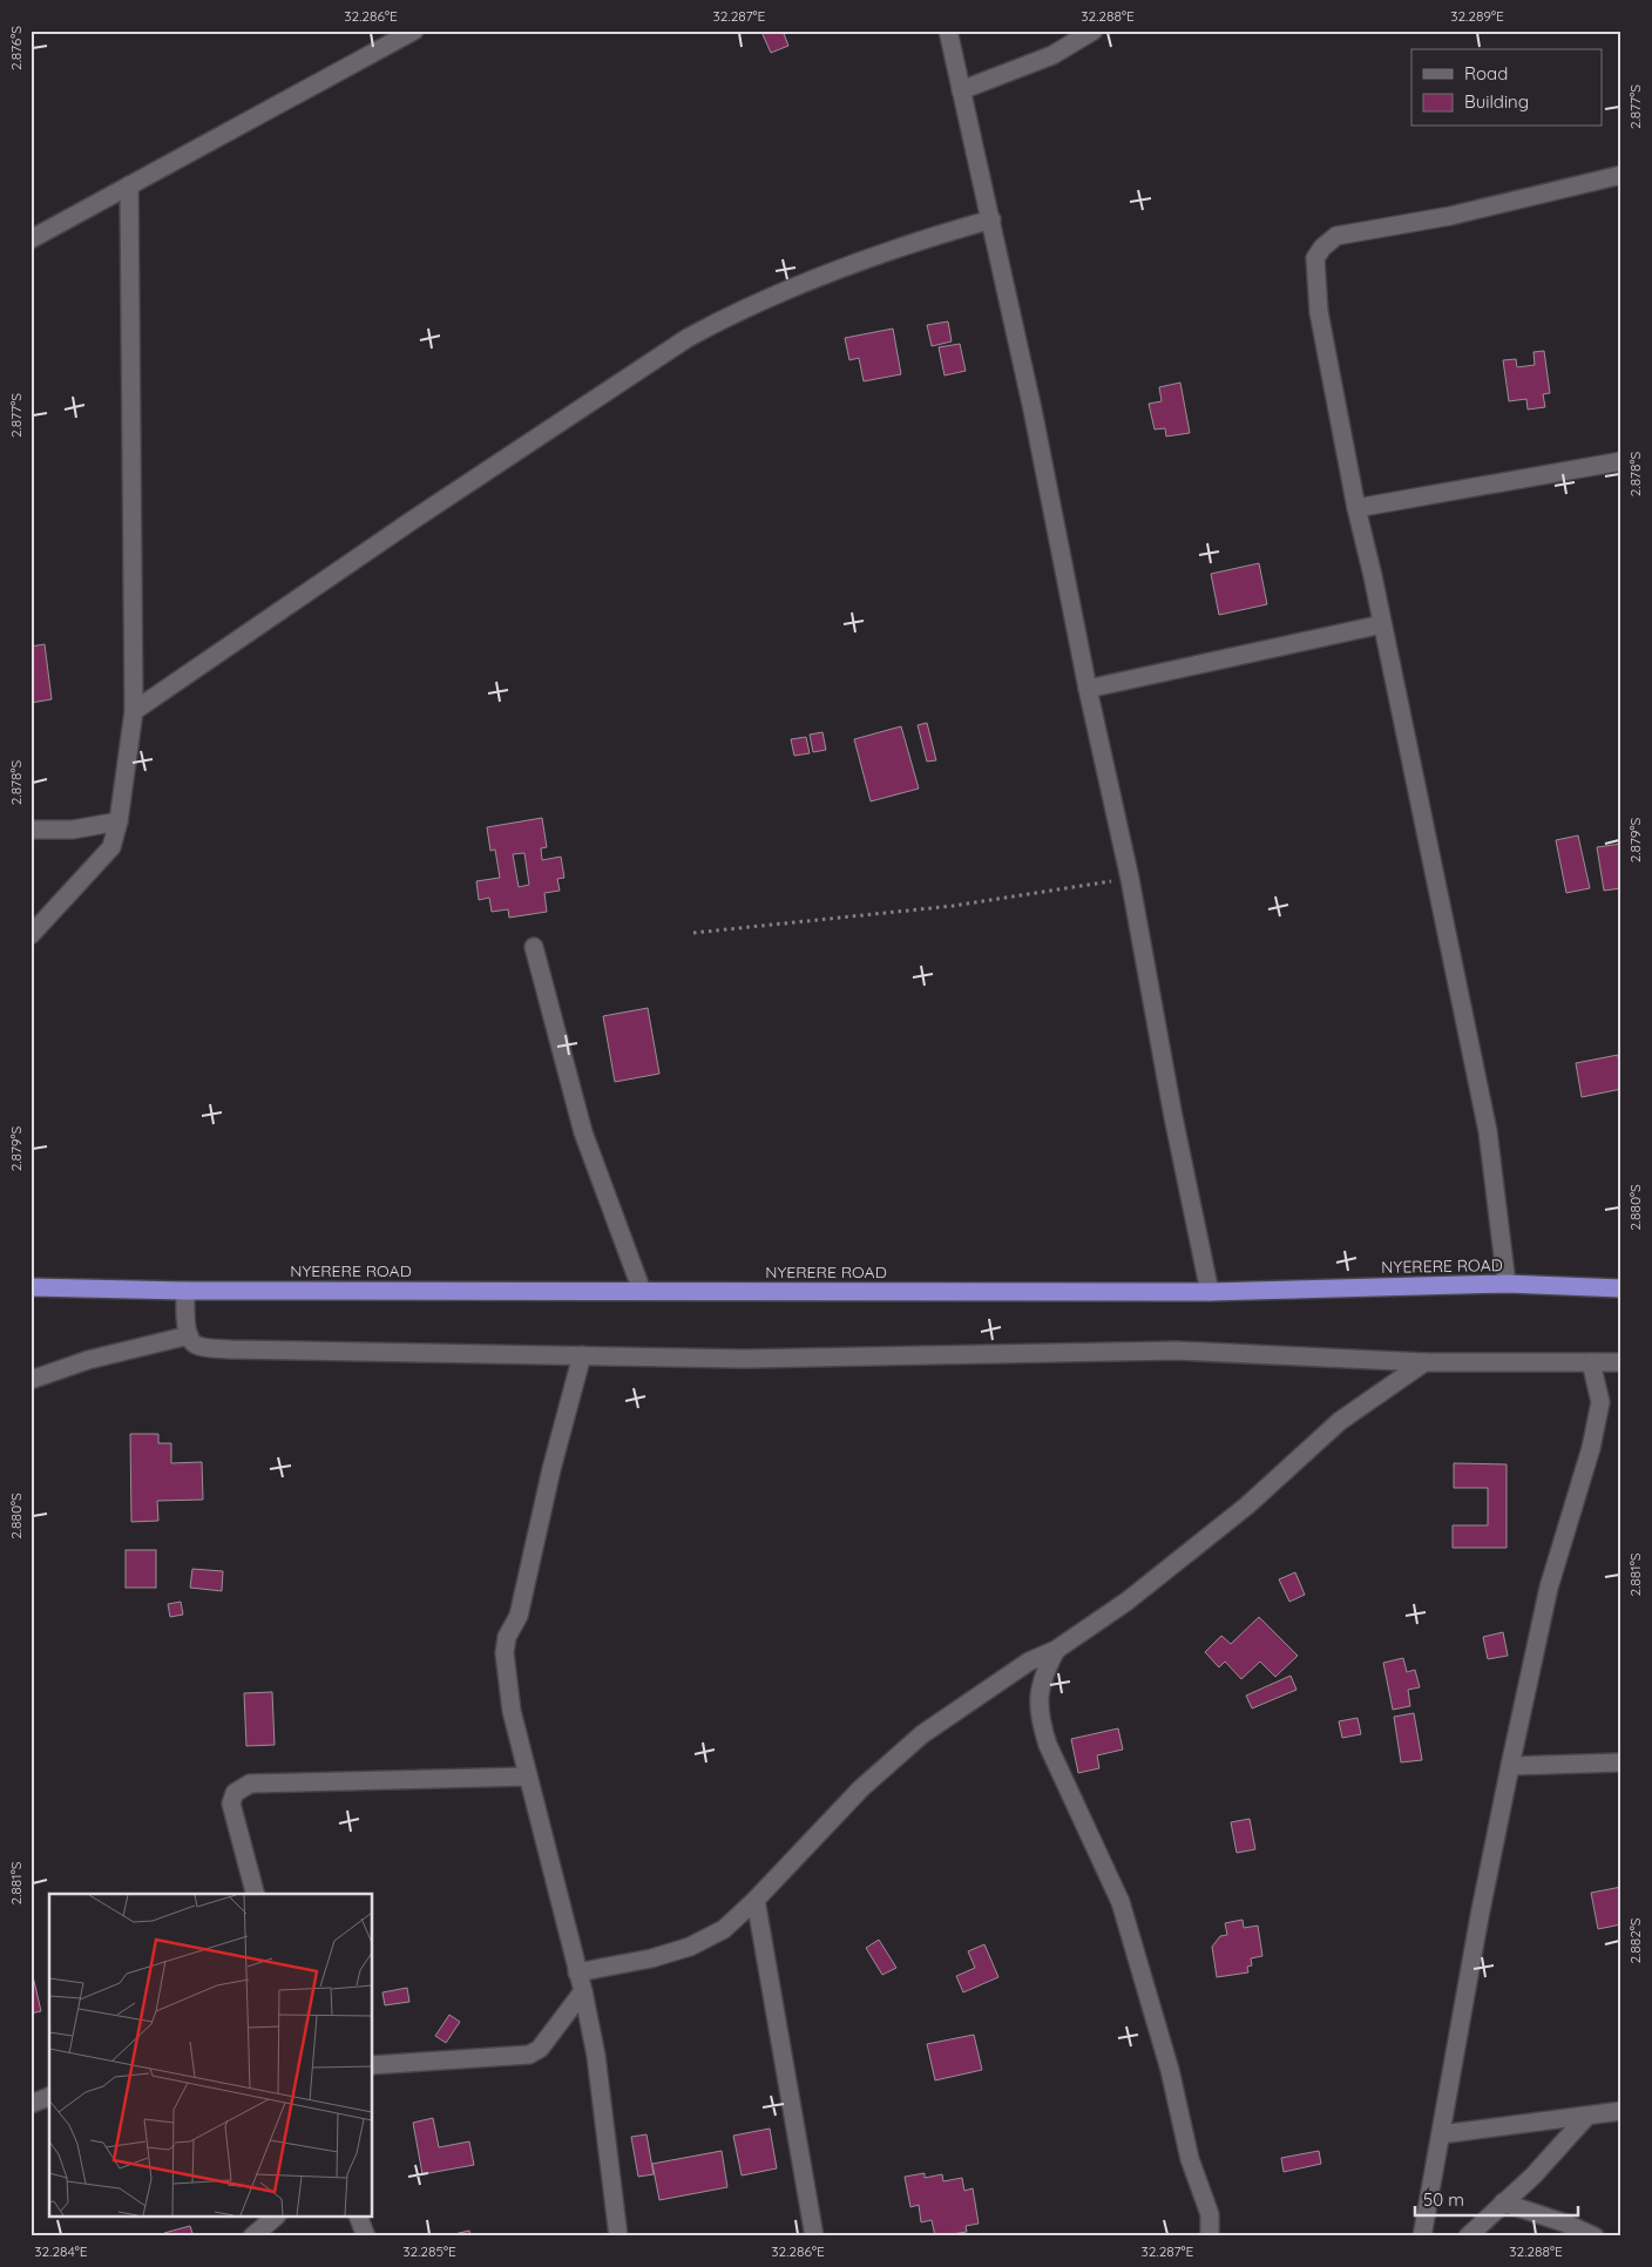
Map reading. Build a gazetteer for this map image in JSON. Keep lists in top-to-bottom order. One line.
{"streets":{"highway":["NYERERE ROAD"]},"legend":["Road","Building"],"scale_bar":"50 m","coordinates":["32.286°E","32.287°E","32.288°E","32.289°E","2.876°S","2.877°S","2.878°S","2.879°S","2.880°S","2.881°S","2.882°S","32.284°E","32.285°E"]}
